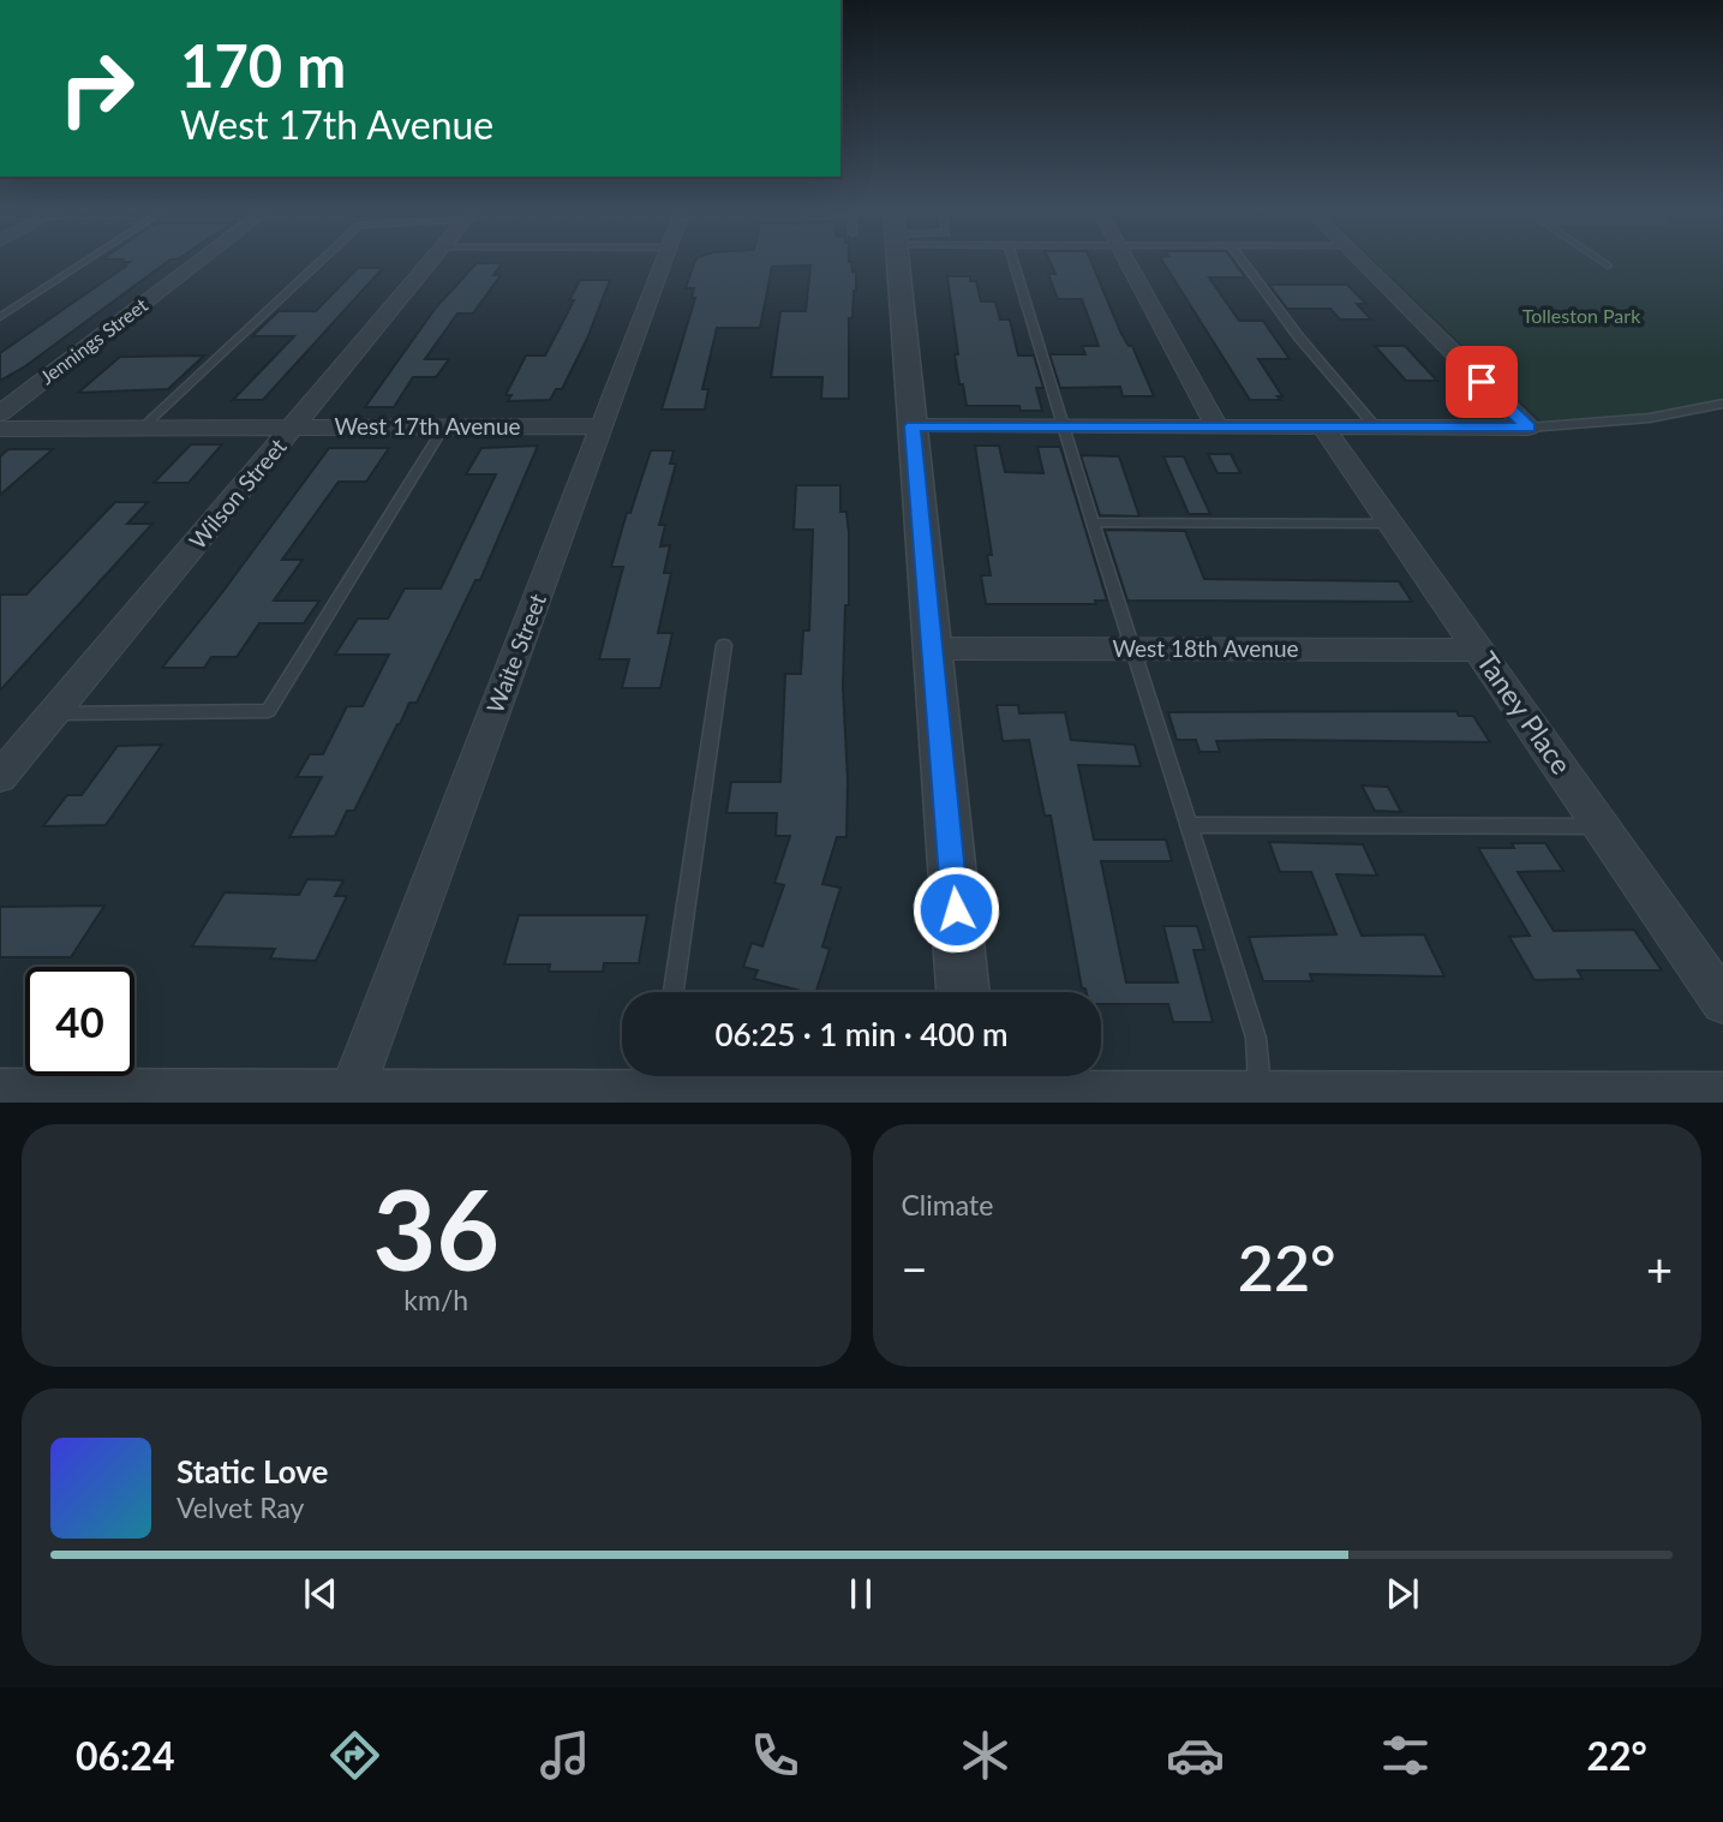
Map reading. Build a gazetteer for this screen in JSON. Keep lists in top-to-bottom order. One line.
{"streets":{"street":["Jennings Street","West 17th Avenue","Wilson Street","West 18th Avenue","Waite Street","Taney Place"]},"crossings":[["West 17th Avenue","Wilson Street"],["West 17th Avenue","Waite Street"],["West 18th Avenue","Taney Place"]],"parks":["Tolleston Park"],"page":{"turn":["170 m","West 17th Avenue"],"limit":"40","trip":"06:25 · 1 min · 400 m","tile":[["36","km/h"],"Climate"],"heat":["−","22°","+"],"song":["Static Love","Velvet Ray"],"tabs":["06:24","22°"]}}
